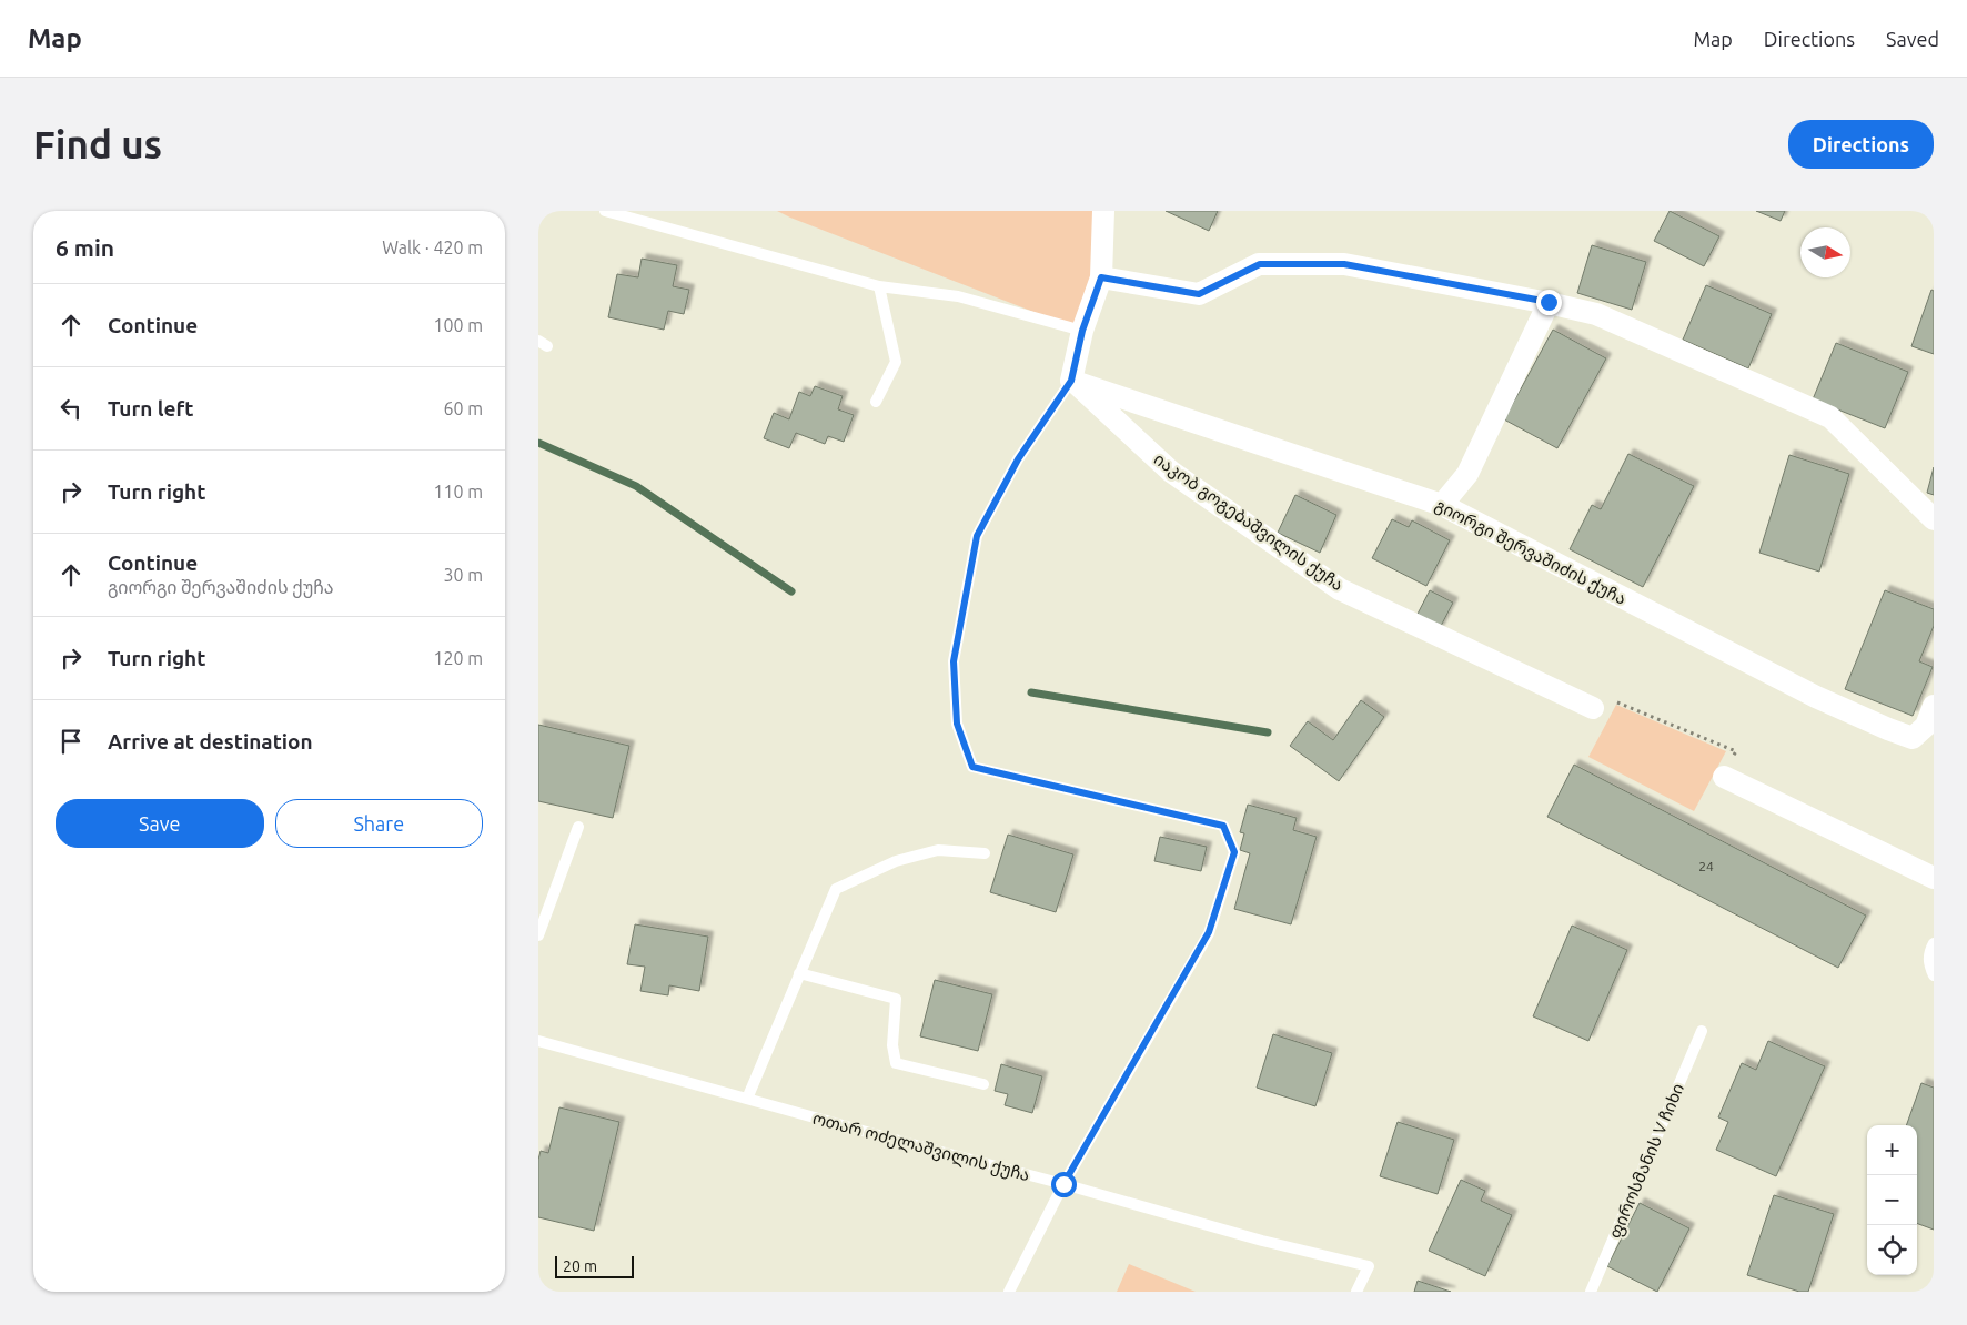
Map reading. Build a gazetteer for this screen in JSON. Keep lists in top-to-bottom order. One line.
{"streets":{"street":["იაკობ გოგებაშვილის ქუჩა","გიორგი შერვაშიძის ქუჩა"],"lane":["ოთარ ოძელაშვილის ქუჩა","ფიროსმანის V ჩიხი"]},"crossings":[["იაკობ გოგებაშვილის ქუჩა","გიორგი შერვაშიძის ქუჩა"]],"house_numbers":["24"],"scale_bar":"20 m","north":"right","page":{"header":"Map","nav":["Map","Directions","Saved"],"buttons":["Directions",["Save","Share"]],"title":"Find us","heading":["6 min","Walk · 420 m"],"list":[["Continue","100 m"],["Turn left","60 m"],["Turn right","110 m"],["Continue","გიორგი შერვაშიძის ქუჩა","30 m"],["Turn right","120 m"],"Arrive at destination"],"map_buttons":["+","−"],"scale":"20 m"}}
